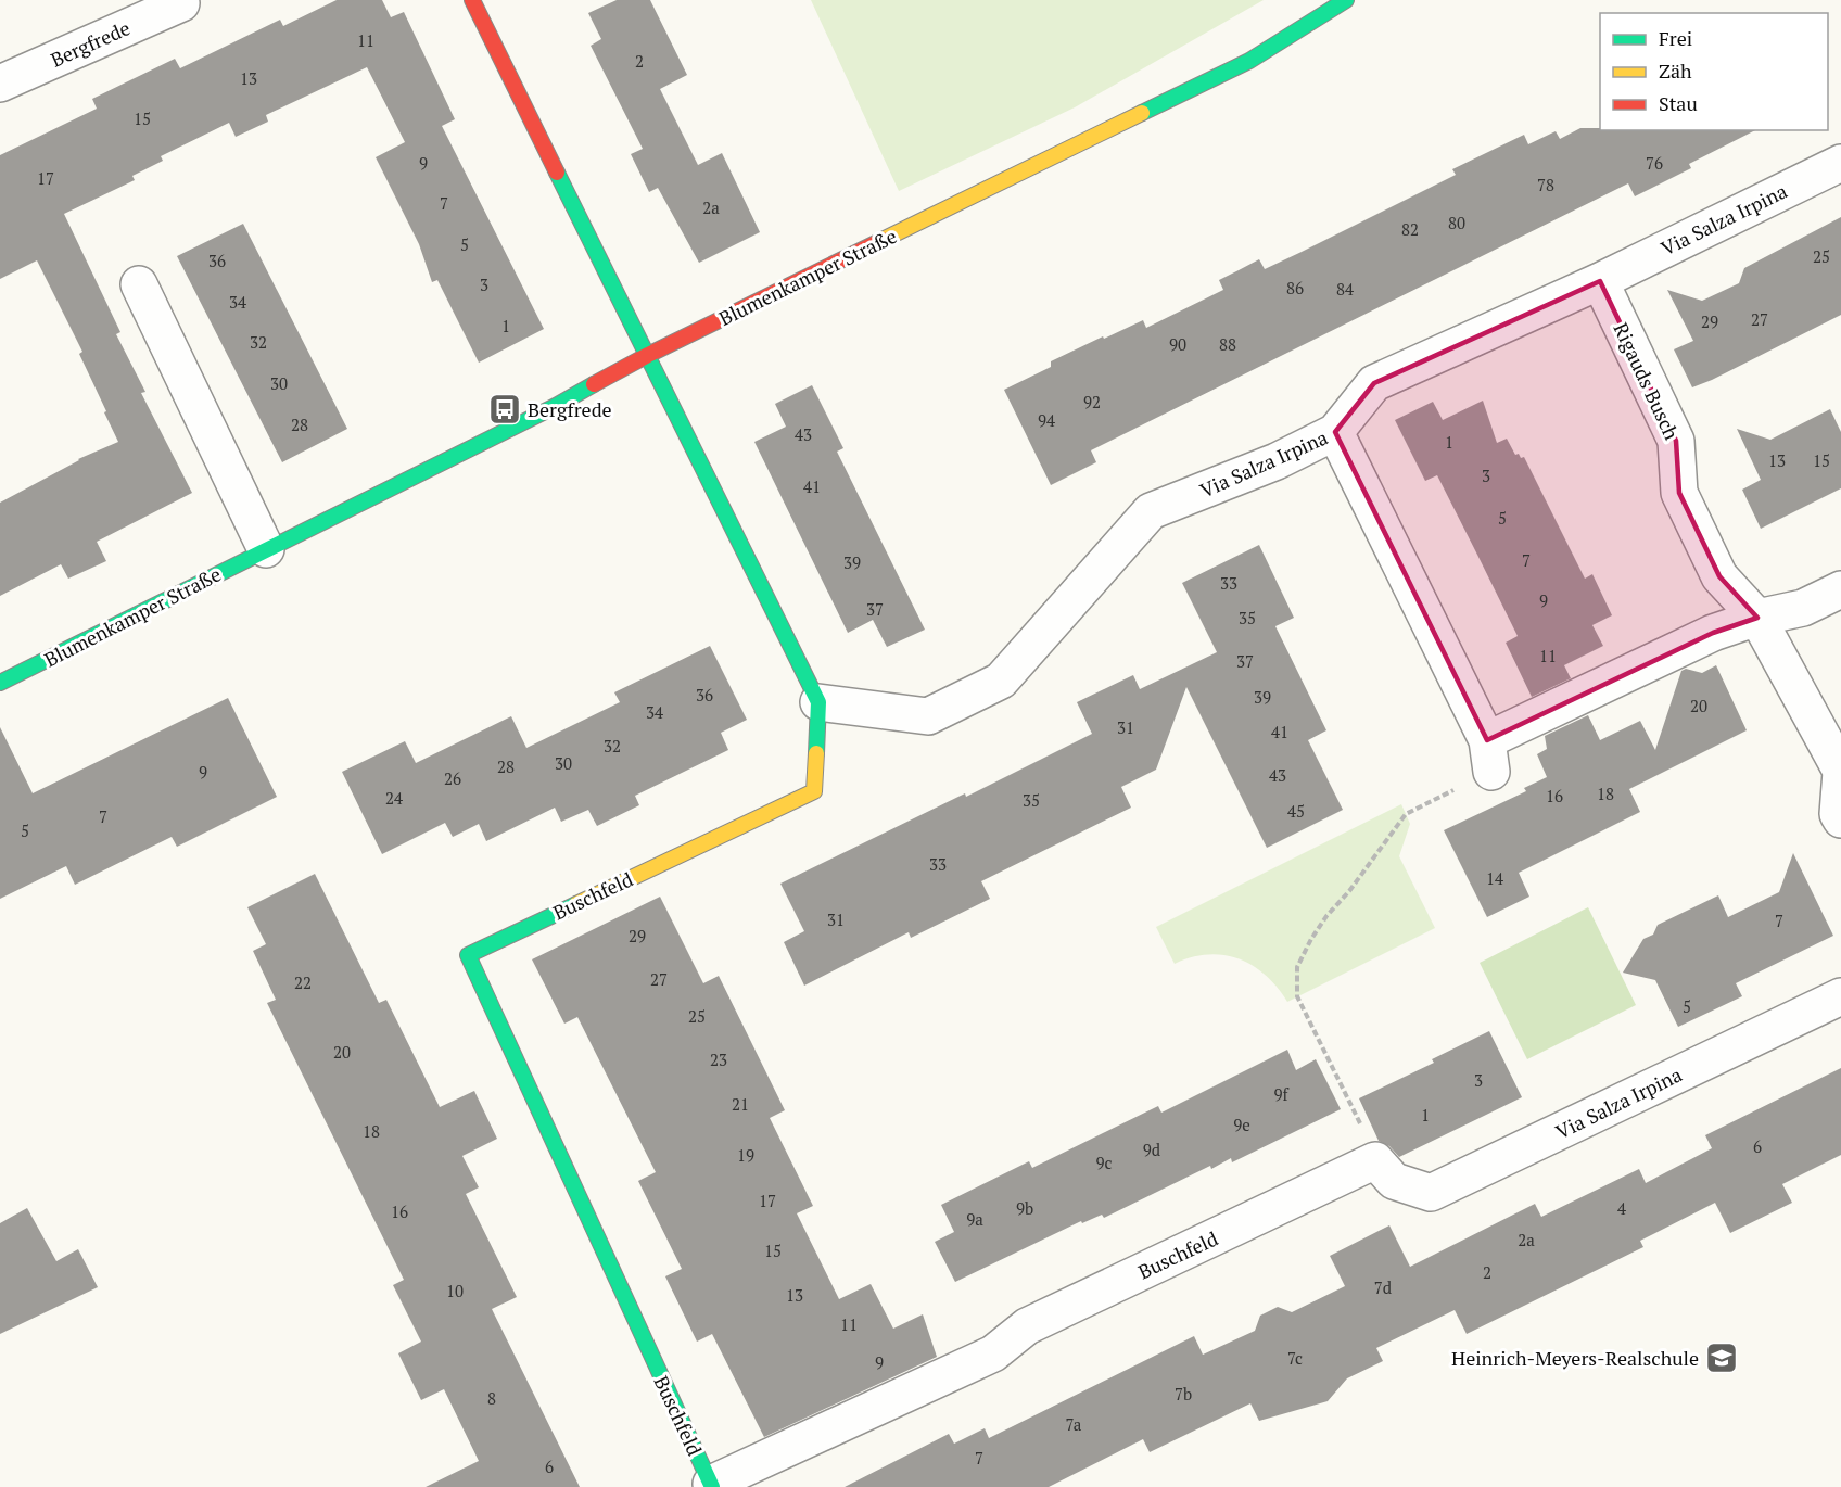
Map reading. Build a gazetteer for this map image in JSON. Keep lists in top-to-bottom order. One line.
{"streets":{"street":["Bergfrede","Via Salza Irpina","Blumenkamper Straße","Rigauds Busch","Buschfeld"]},"crossings":[["Via Salza Irpina","Rigauds Busch"],["Via Salza Irpina","Buschfeld"],["Blumenkamper Straße","Buschfeld"]],"places":{"bus stop":["Bergfrede"],"school or university":["Heinrich-Meyers-Realschule"]},"house_numbers":["11","2","13","15","9","76","17","78","7","2a","80","82","5","25","36","3","86","84","34","27","29","1","32","90","88","30","92","94","28","43","1","13","15","3","41","5","7","39","33","9","37","35","11","37","36","39","20","34","31","41","32","30","28","9","43","26","18","16","24","35","45","7","5","33","14","31","7","29","27","22","5","25","20","23","3","9f","21","1","9e","18","6","9d","19","9c","17","9b","4","16","9a","2a","15","2","7d","10","13","11","7c","9","7b","8","7a","7","6"],"legend":["Frei","Zäh","Stau"]}
